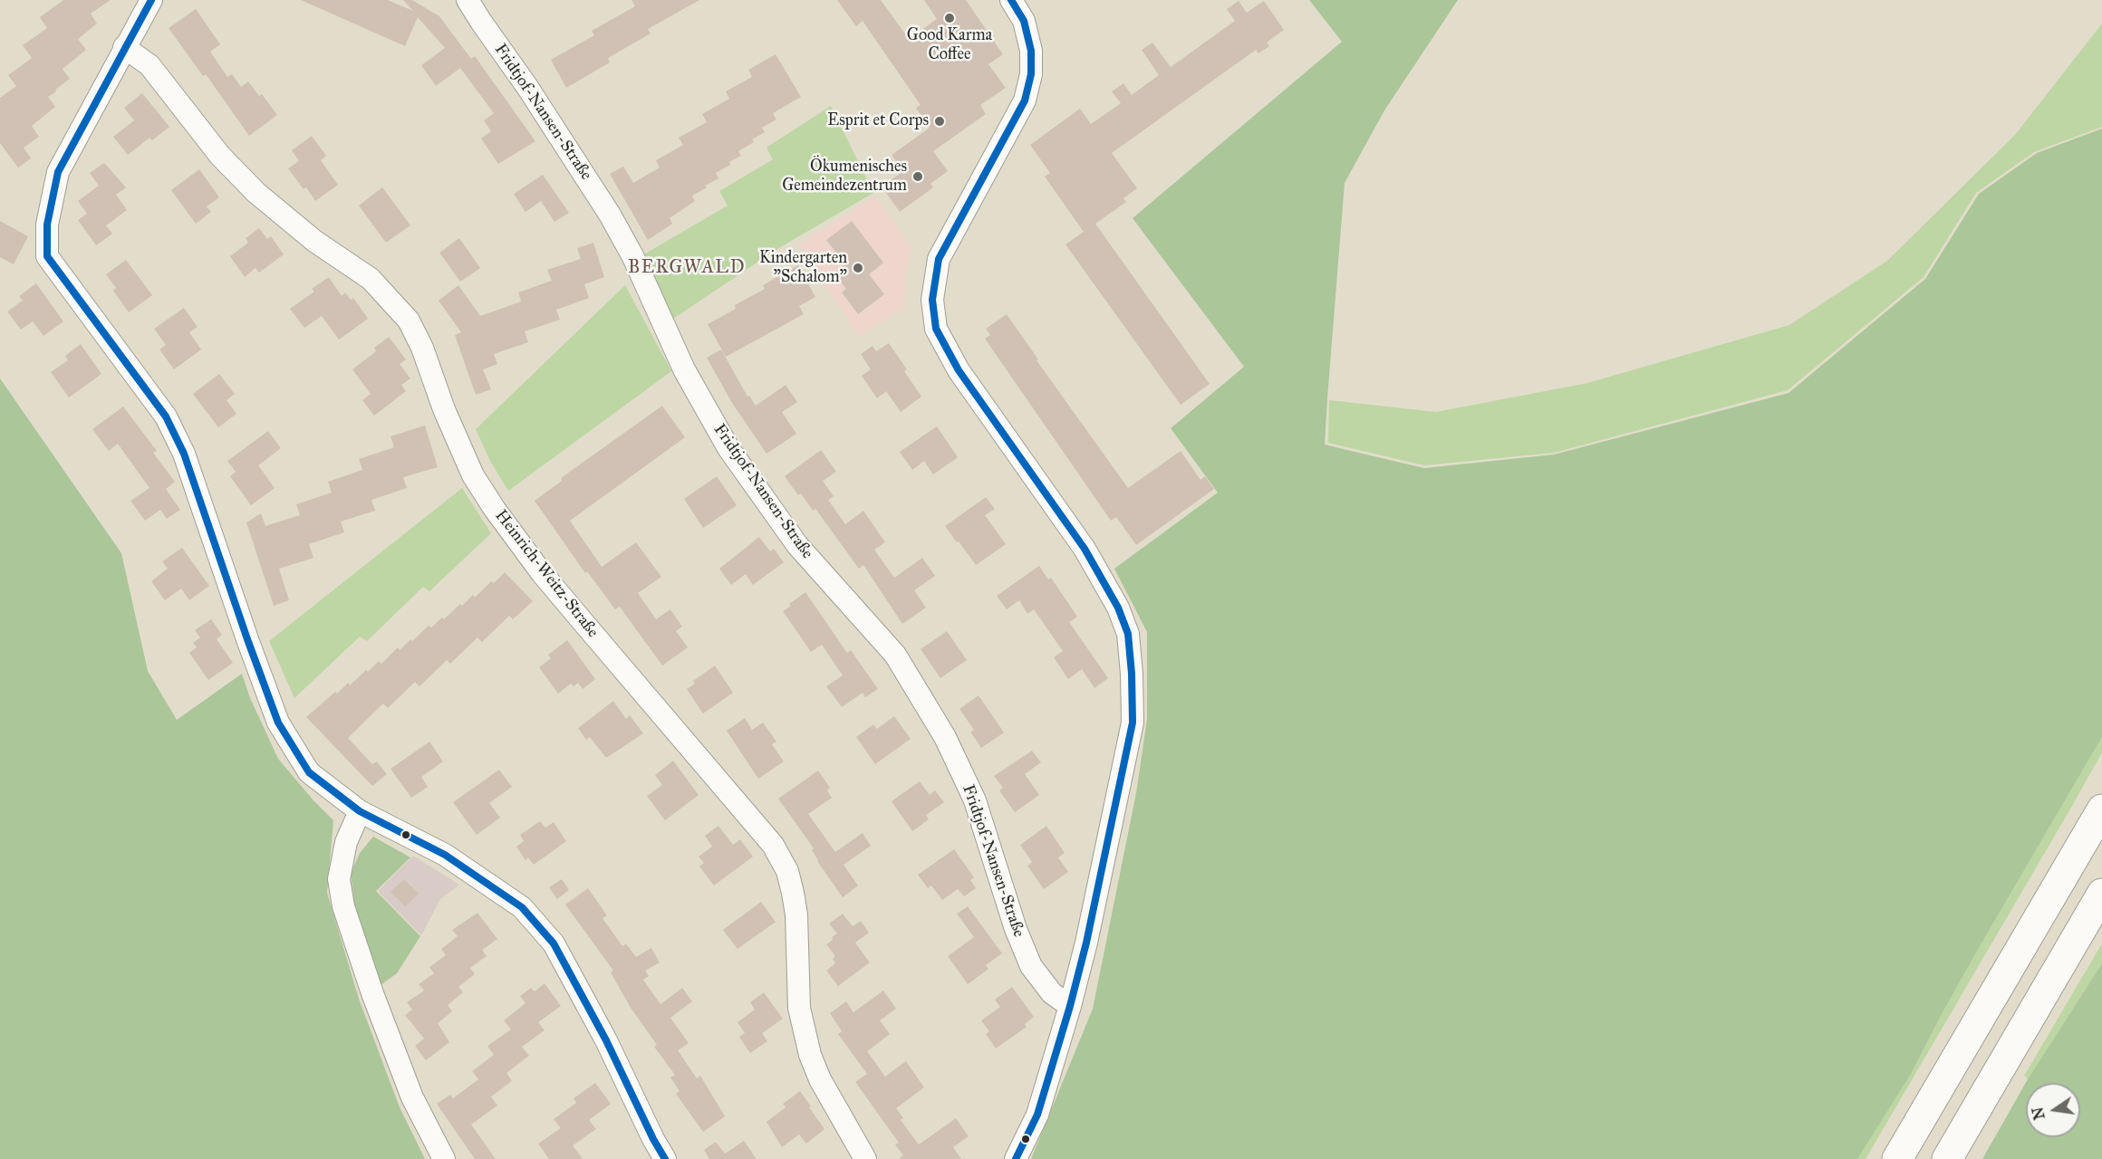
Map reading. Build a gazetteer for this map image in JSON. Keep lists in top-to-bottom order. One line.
{"streets":{"street":["Fridtjof-Nansen-Straße","Heinrich-Weitz-Straße"]},"districts":["BERGWALD"],"places":["Good Karma Coffee","Esprit et Corps","Ökumenisches Gemeindezentrum","Kindergarten \"Schalom\""],"north":"left"}
